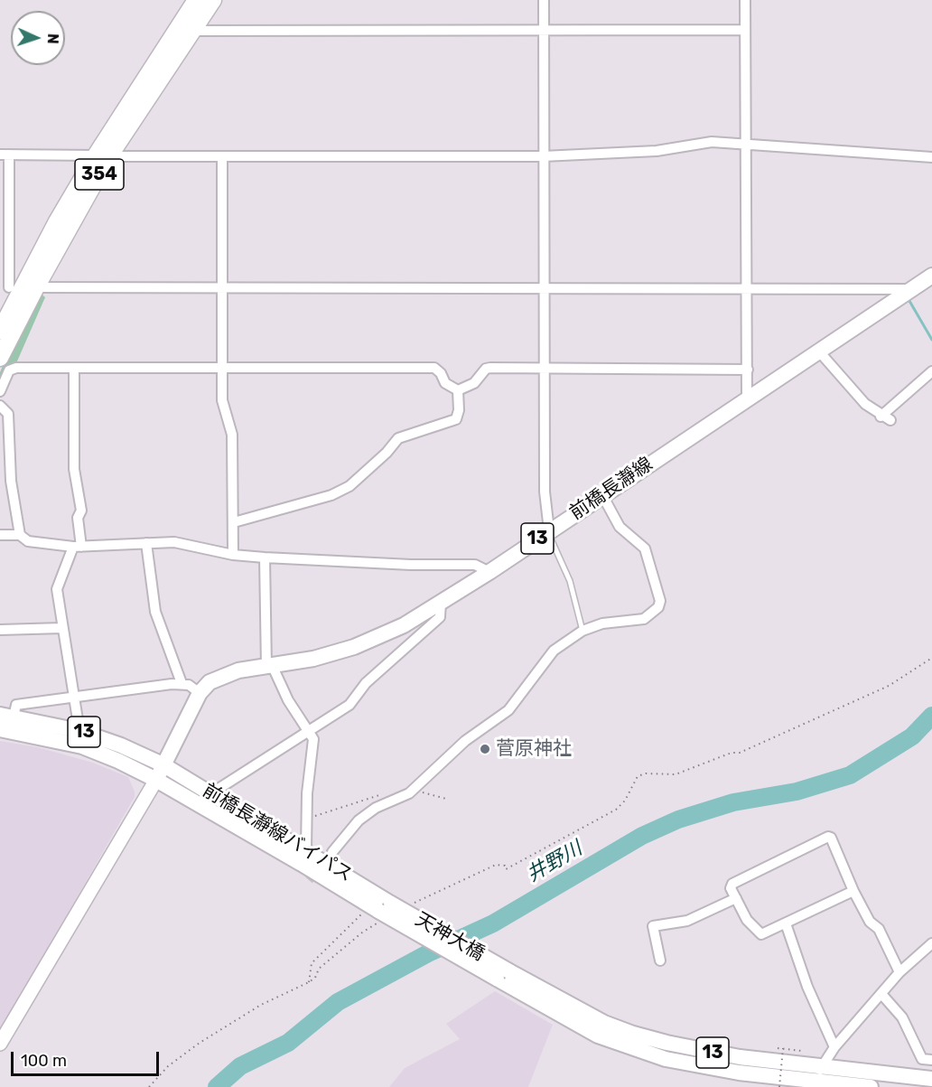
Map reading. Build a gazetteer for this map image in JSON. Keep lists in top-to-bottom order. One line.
{"streets":{"highway":["354"],"main road":["前橋長瀞線","13","前橋長瀞線バイパス","天神大橋"]},"crossings":[["前橋長瀞線","13"],["前橋長瀞線","前橋長瀞線バイパス"],["13","前橋長瀞線バイパス"],["13","天神大橋"],["前橋長瀞線バイパス","天神大橋"]],"water":["井野川"],"places":["菅原神社"],"scale_bar":"100 m","north":"right"}
